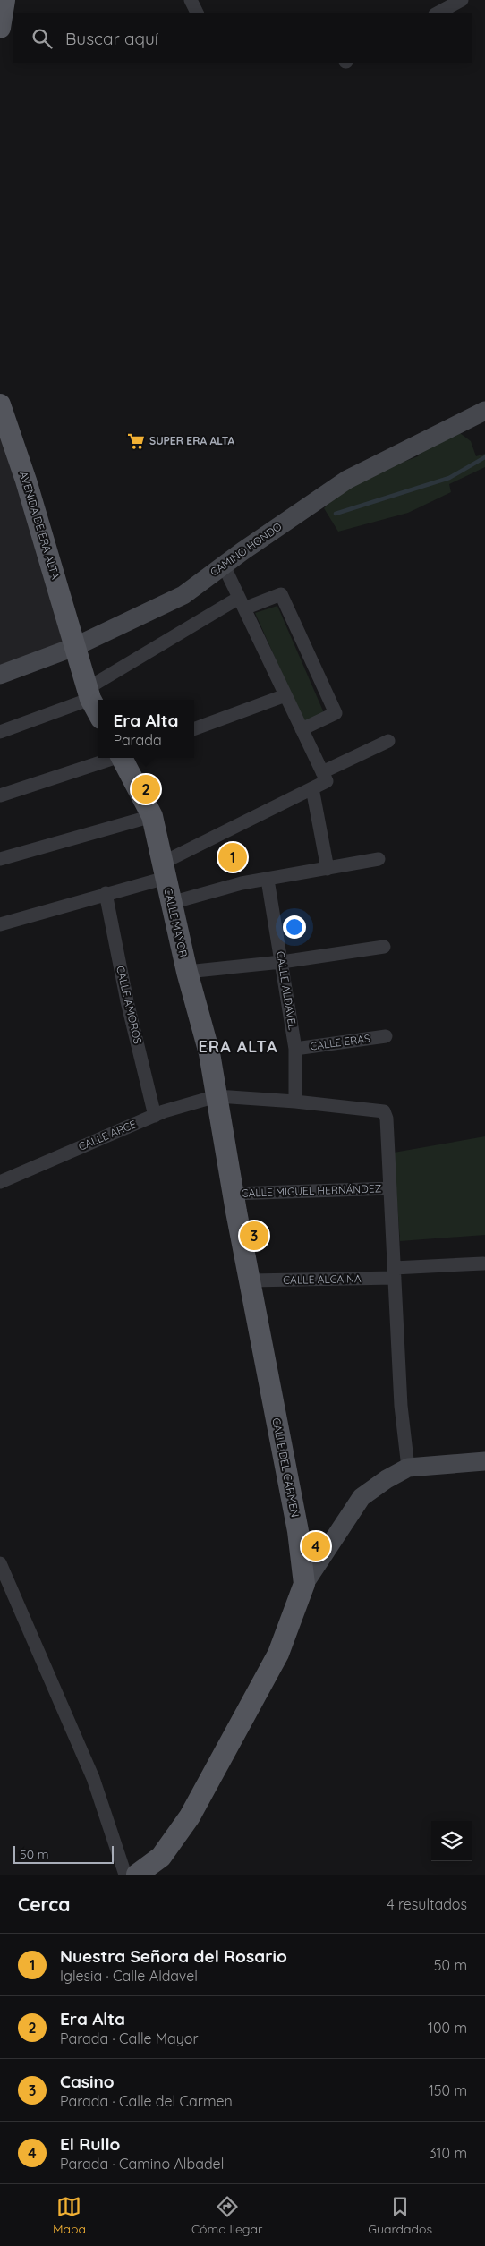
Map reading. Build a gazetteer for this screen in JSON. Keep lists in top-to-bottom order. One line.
{"streets":{"main road":["AVENIDA DE ERA ALTA","CAMINO HONDO","CALLE MAYOR","CALLE DEL CARMEN"],"street":["CALLE ALDAVEL","CALLE AMORÓS","CALLE ERAS","CALLE ARCE","CALLE MIGUEL HERNÁNDEZ","CALLE ALCAINA"]},"crossings":[["AVENIDA DE ERA ALTA","CAMINO HONDO"],["CALLE MAYOR","CALLE ARCE"],["CALLE MAYOR","CALLE DEL CARMEN"],["CALLE ALDAVEL","CALLE ERAS"],["CALLE AMORÓS","CALLE ARCE"],["CALLE ARCE","CALLE DEL CARMEN"],["CALLE MIGUEL HERNÁNDEZ","CALLE DEL CARMEN"],["CALLE ALCAINA","CALLE DEL CARMEN"]],"districts":["ERA ALTA"],"places":{"supermarket":["SUPER ERA ALTA"]},"scale_bar":"50 m","page":{"search":"Buscar aquí","popup":["Era Alta","Parada"],"pins":["2","1","3","4"],"scale":"50 m","heading":["Cerca","4 resultados"],"list":[{"mark":"1","name":"Nuestra Señora del Rosario","note":"Iglesia · Calle Aldavel","value":"50 m"},{"mark":"2","name":"Era Alta","note":"Parada · Calle Mayor","value":"100 m"},{"mark":"3","name":"Casino","note":"Parada · Calle del Carmen","value":"150 m"},{"mark":"4","name":"El Rullo","note":"Parada · Camino Albadel","value":"310 m"}],"nav":["Mapa","Cómo llegar","Guardados"]}}
